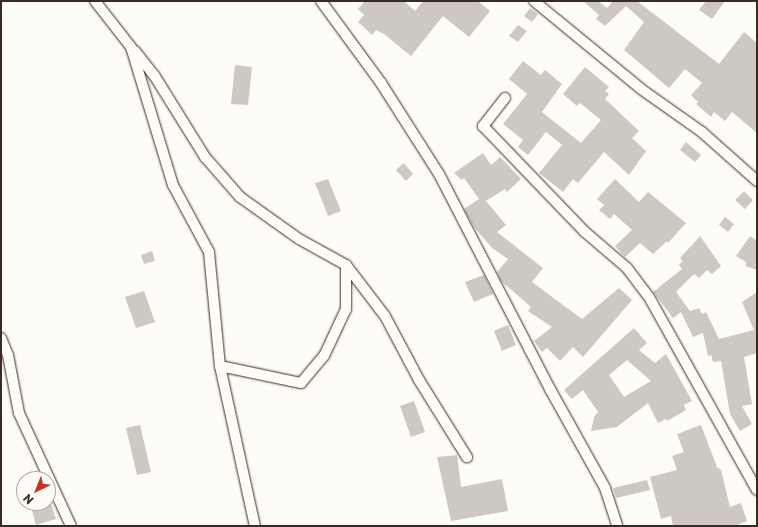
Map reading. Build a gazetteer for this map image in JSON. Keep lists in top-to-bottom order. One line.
{"north":"bottom left"}
